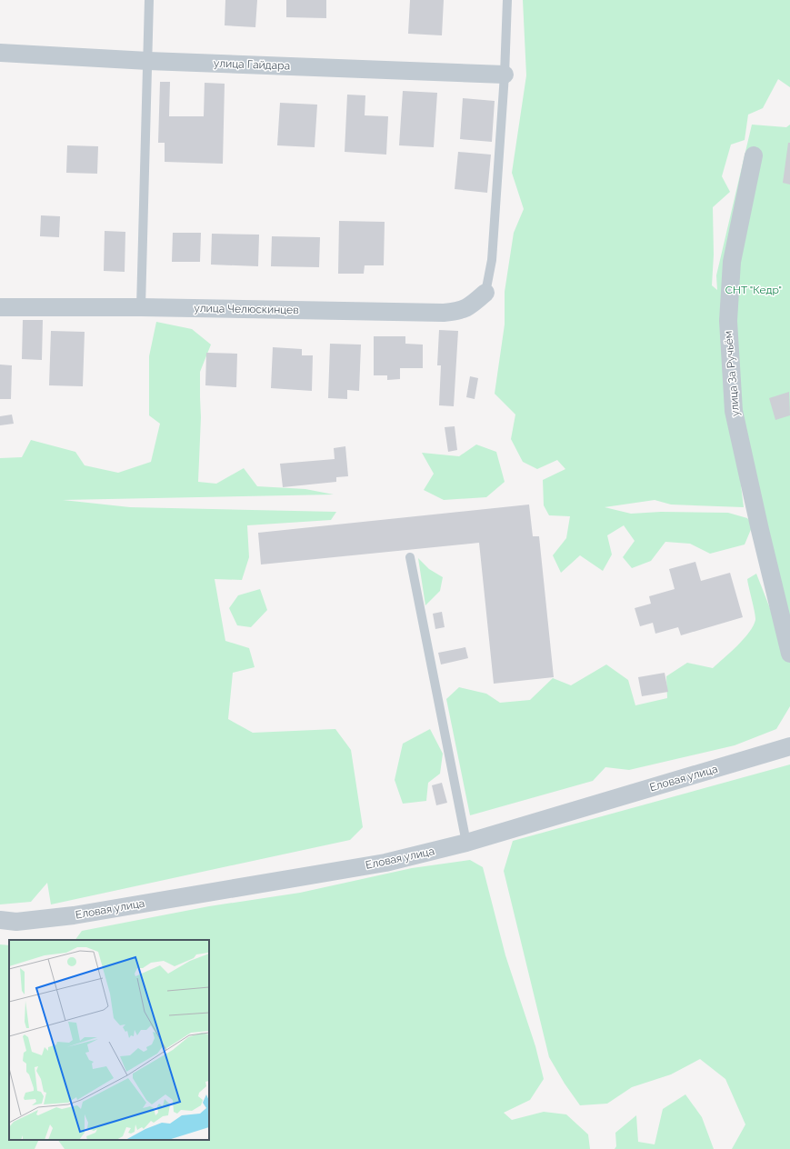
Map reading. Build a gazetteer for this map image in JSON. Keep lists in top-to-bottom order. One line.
{"streets":{"street":["улица Гайдара","улица Челюскинцев","улица За Ручьём","Еловая улица"]},"parks":["СНТ \"Кедр\""]}
